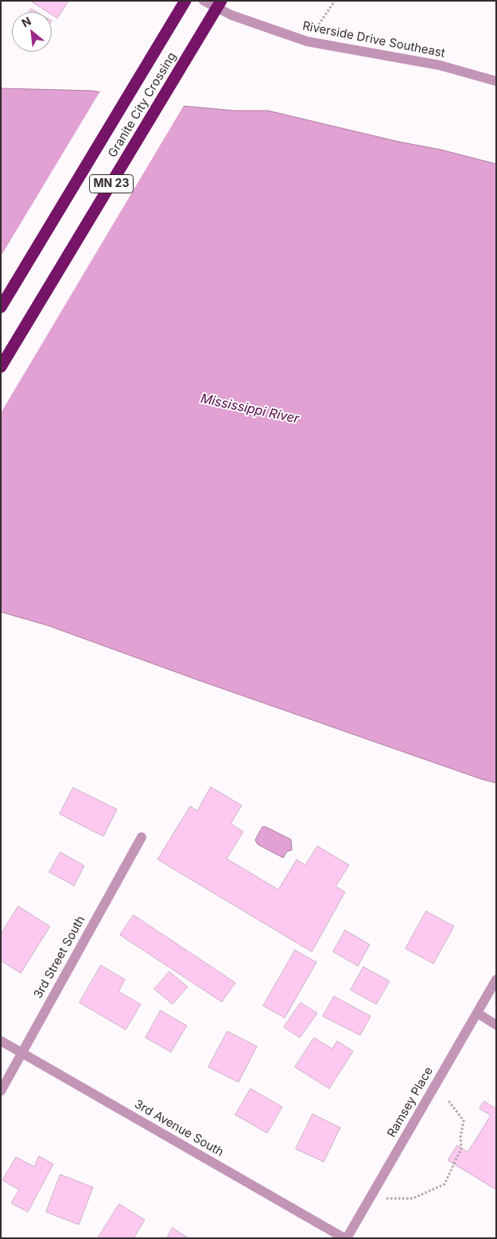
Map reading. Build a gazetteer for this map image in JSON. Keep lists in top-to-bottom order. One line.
{"streets":{"highway":["Granite City Crossing","MN 23"],"street":["Riverside Drive Southeast","3rd Street South","Ramsey Place","3rd Avenue South"]},"crossings":[["3rd Street South","3rd Avenue South"],["Ramsey Place","3rd Avenue South"]],"water":["Mississippi River"],"north":"top left"}
